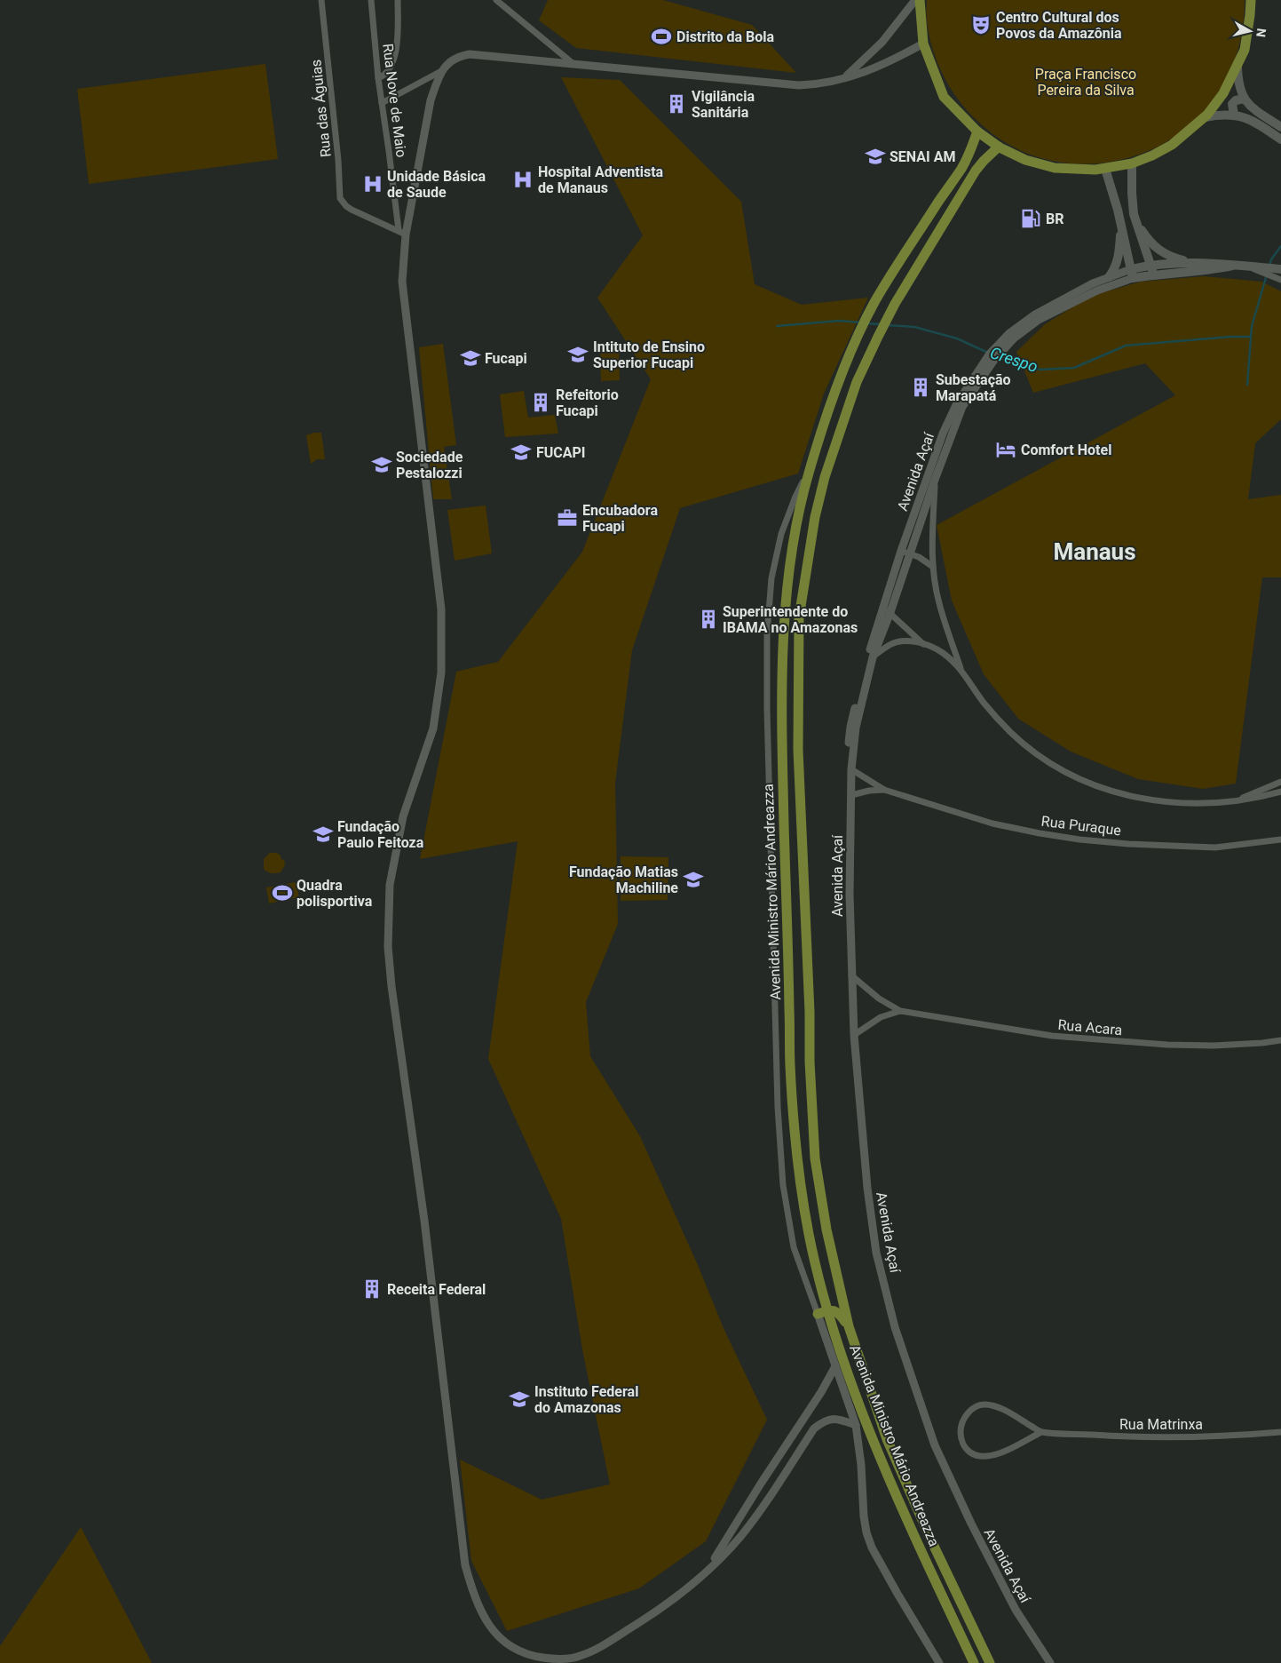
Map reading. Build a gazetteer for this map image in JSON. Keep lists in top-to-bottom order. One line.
{"streets":{"main road":["Avenida Ministro Mário Andreazza"],"street":["Rua Nove de Maio","Rua das Águias","Avenida Açaí","Rua Puraque","Rua Acara","Rua Matrinxa"]},"crossings":[["Rua Nove de Maio","Rua das Águias"],["Avenida Açaí","Rua Puraque"],["Avenida Açaí","Rua Acara"]],"districts":["Manaus"],"water":["Crespo"],"parks":["Praça Francisco Pereira da Silva"],"places":{"theatre":["Centro Cultural dos Povos da Amazônia"],"sports":["Distrito da Bola","Quadra polisportiva"],"building":["Vigilância Sanitária","Subestação Marapatá","Refeitorio Fucapi","Superintendente do IBAMA no Amazonas","Receita Federal"],"school or university":["SENAI AM","Intituto de Ensino Superior Fucapi","Fucapi","FUCAPI","Sociedade Pestalozzi","Fundação Paulo Feitoza","Fundação Matias Machiline","Instituto Federal do Amazonas"],"hospital":["Hospital Adventista de Manaus","Unidade Básica de Saude"],"fuel station":["BR"],"hotel":["Comfort Hotel"],"office":["Encubadora Fucapi"]},"north":"right"}
